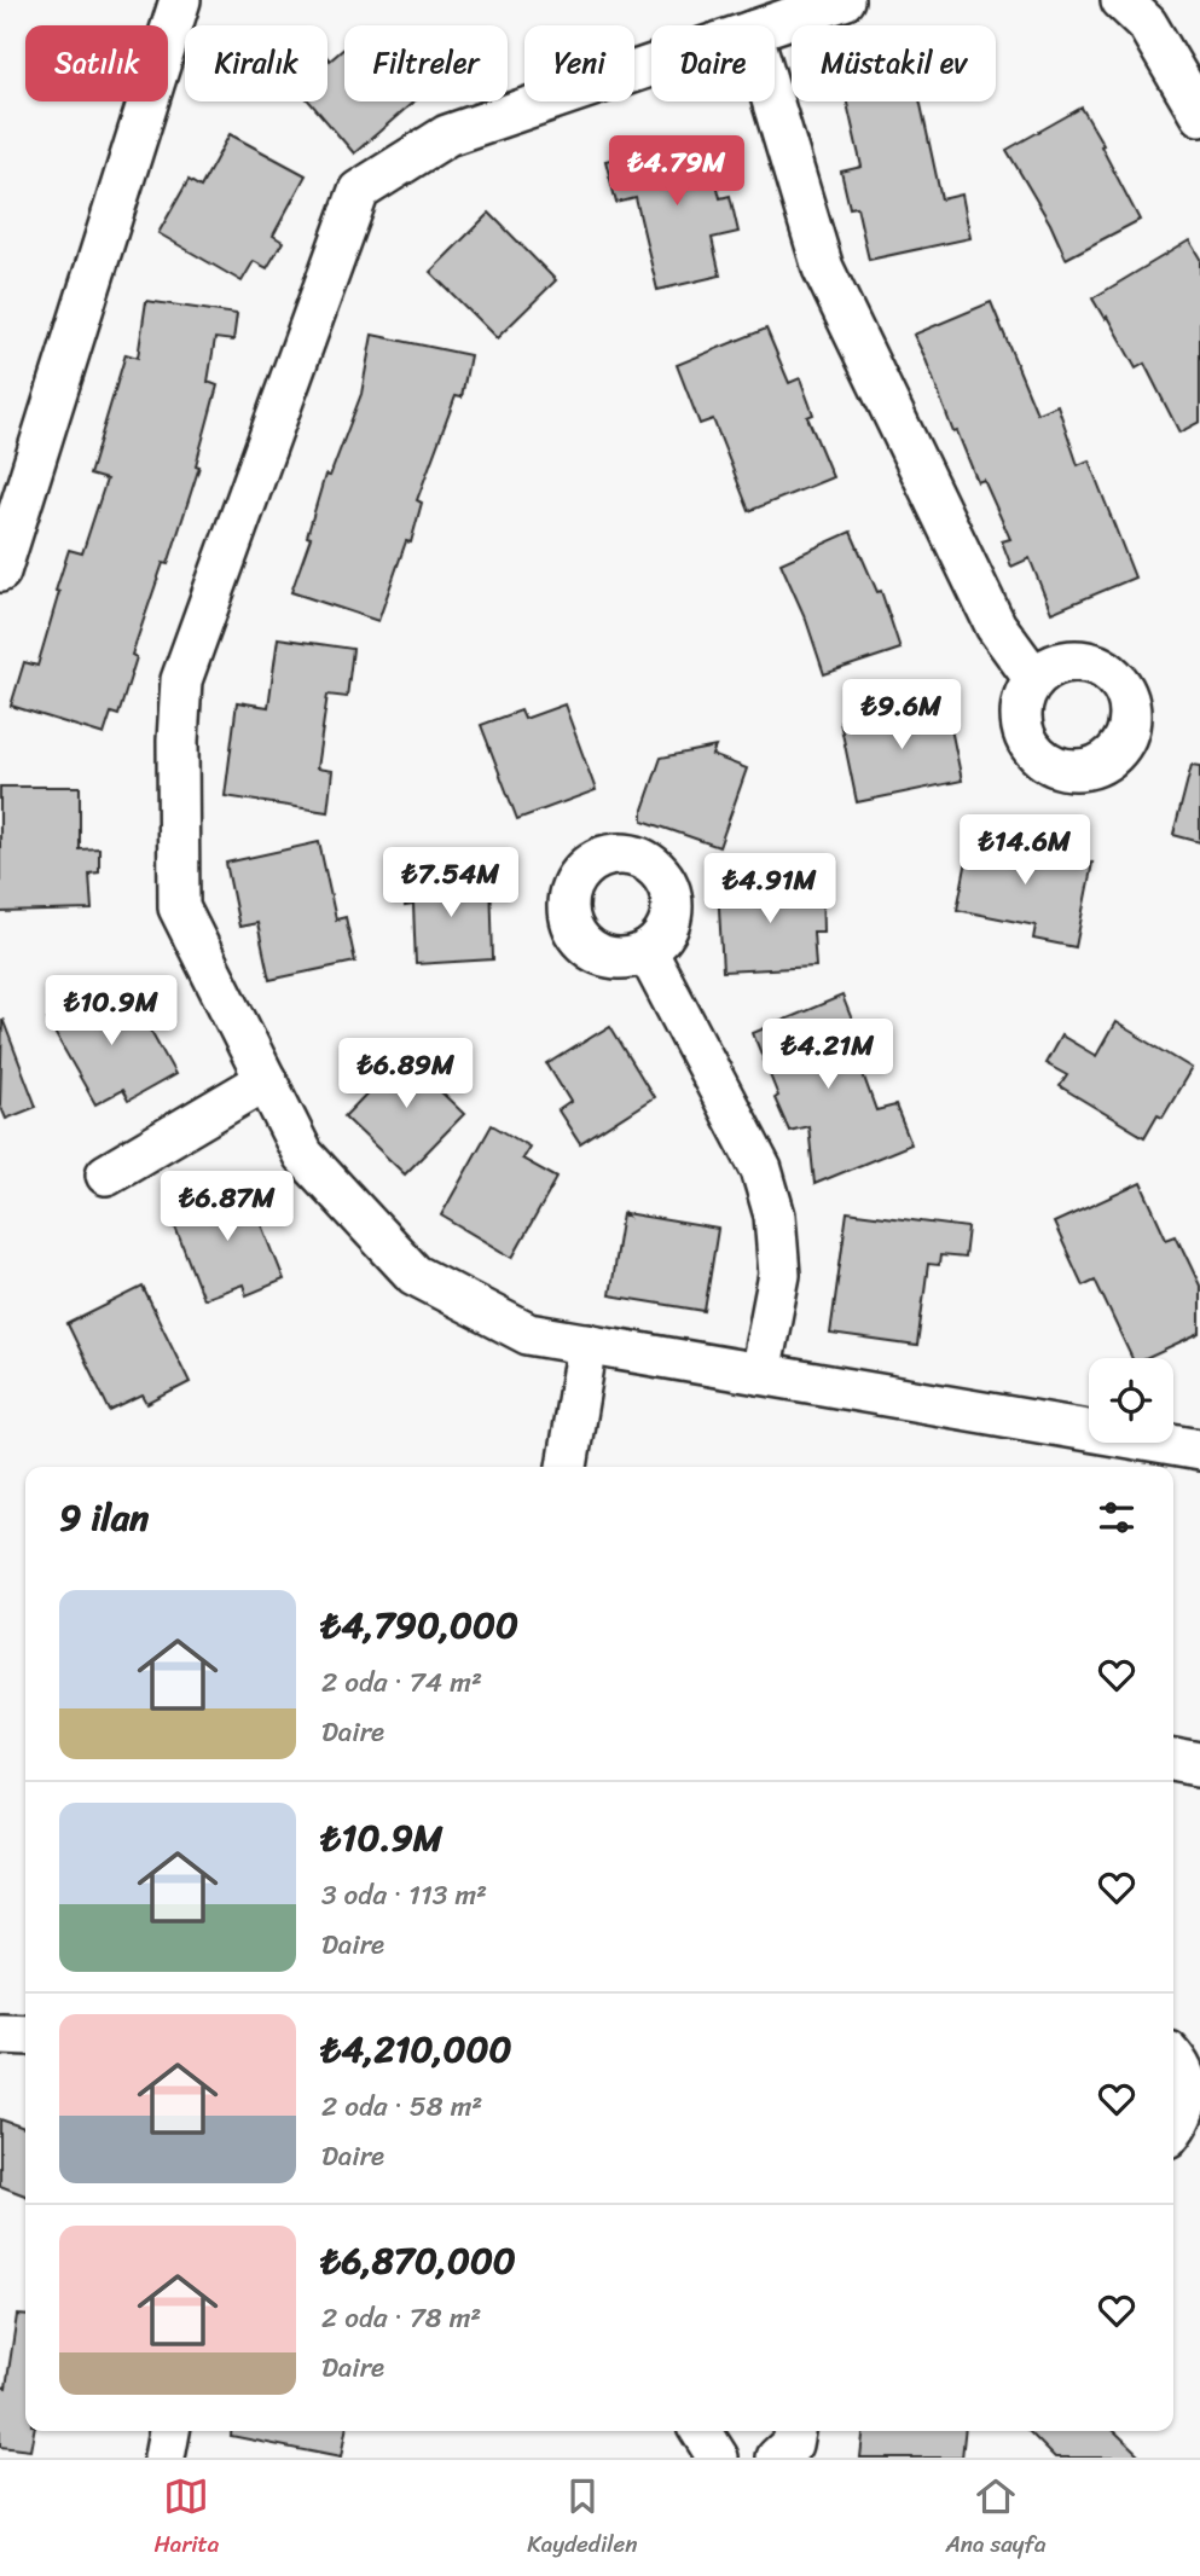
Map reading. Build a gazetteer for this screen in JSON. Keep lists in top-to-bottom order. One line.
{"page":{"chip":["Satılık","Kiralık","Filtreler","Yeni","Daire","Müstakil ev"],"price":["₺4.79M","₺9.6M","₺14.6M","₺7.54M","₺4.91M","₺10.9M","₺4.21M","₺6.89M","₺6.87M"],"heading":"9 ilan","list":[{"name":"₺4,790,000","note":"2 oda · 74 m² · Daire"},{"name":"₺10.9M","note":"3 oda · 113 m² · Daire"},{"name":"₺4,210,000","note":"2 oda · 58 m² · Daire"},{"name":"₺6,870,000","note":"2 oda · 78 m² · Daire"}],"tabs":["Harita","Kaydedilen","Ana sayfa"]}}
